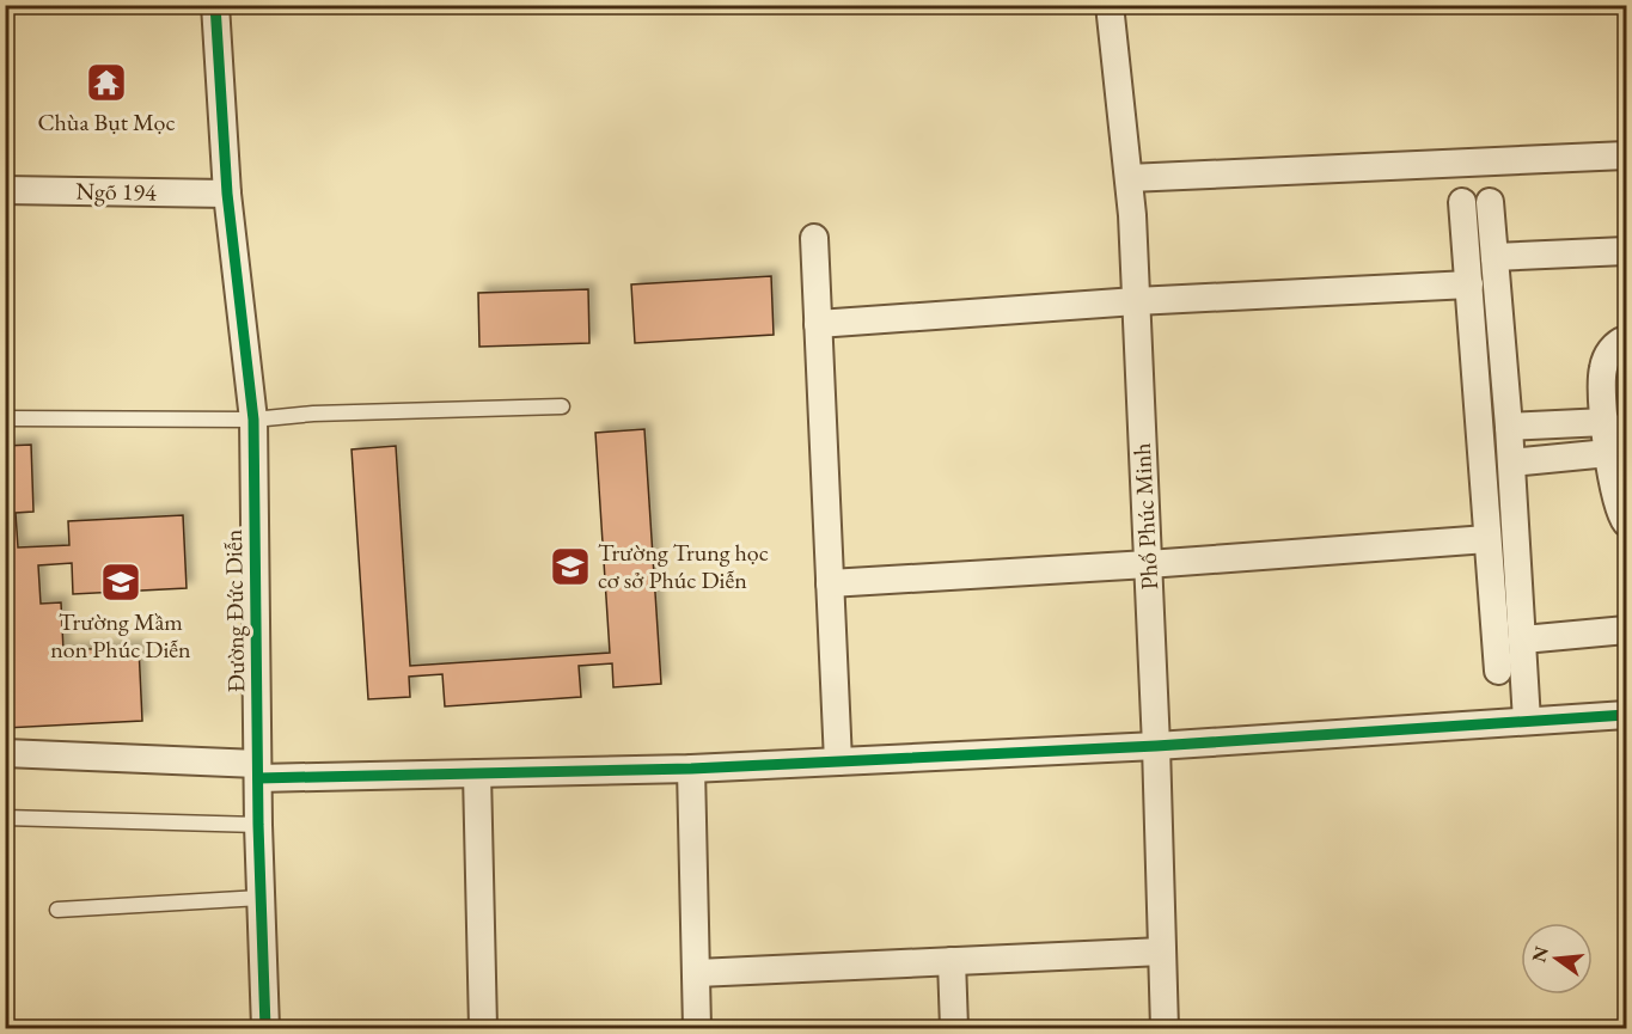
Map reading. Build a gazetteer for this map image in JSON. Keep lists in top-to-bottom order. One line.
{"streets":{"street":["Ngõ 194","Phố Phúc Minh","Đường Đức Diễn"]},"crossings":[["Ngõ 194","Đường Đức Diễn"]],"places":{"temple":["Chùa Bụt Mọc"],"school or university":["Trường Trung học cơ sở Phúc Diễn","Trường Mầm non Phúc Diễn"]},"north":"left"}
